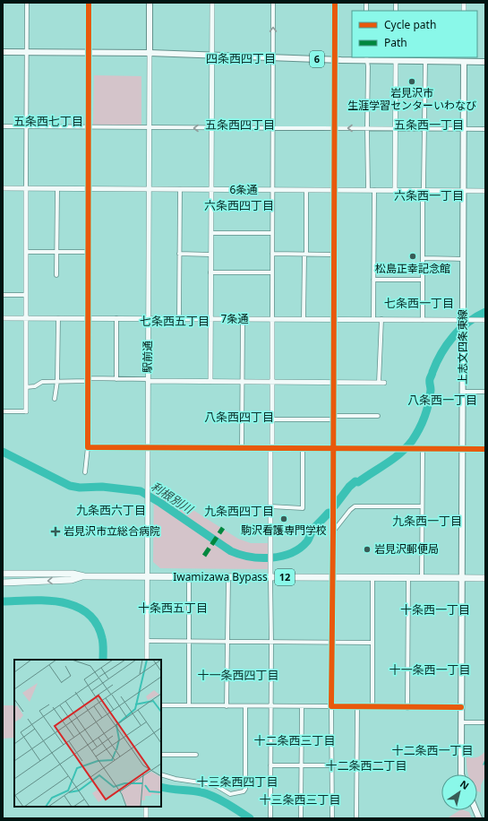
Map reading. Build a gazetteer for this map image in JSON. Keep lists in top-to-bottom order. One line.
{"streets":{"highway":["Iwamizawa Bypass","12"],"main road":["6","上志文四条東線"],"street":["6条通","7条通","駅前通"]},"crossings":[["6","上志文四条東線"],["6","駅前通"],["6条通","上志文四条東線"],["6条通","駅前通"],["7条通","上志文四条東線"],["7条通","駅前通"],["上志文四条東線","Iwamizawa Bypass"],["駅前通","Iwamizawa Bypass"]],"districts":["四条西四丁目","五条西七丁目","五条西四丁目","五条西一丁目","六条西一丁目","六条西四丁目","七条西一丁目","七条西五丁目","八条西一丁目","八条西四丁目","九条西六丁目","九条西四丁目","九条西一丁目","十条西五丁目","十条西一丁目","十一条西一丁目","十一条西四丁目","十二条西三丁目","十二条西一丁目","十二条西二丁目","十三条西四丁目","十三条西三丁目"],"water":["利根別川"],"places":{"other":["岩見沢市 生涯学習センターいわなび","松島正幸記念館","駒沢看護専門学校","岩見沢郵便局"],"health":["岩見沢市立総合病院"]},"legend":["Cycle path","Path"],"north":"top right"}
